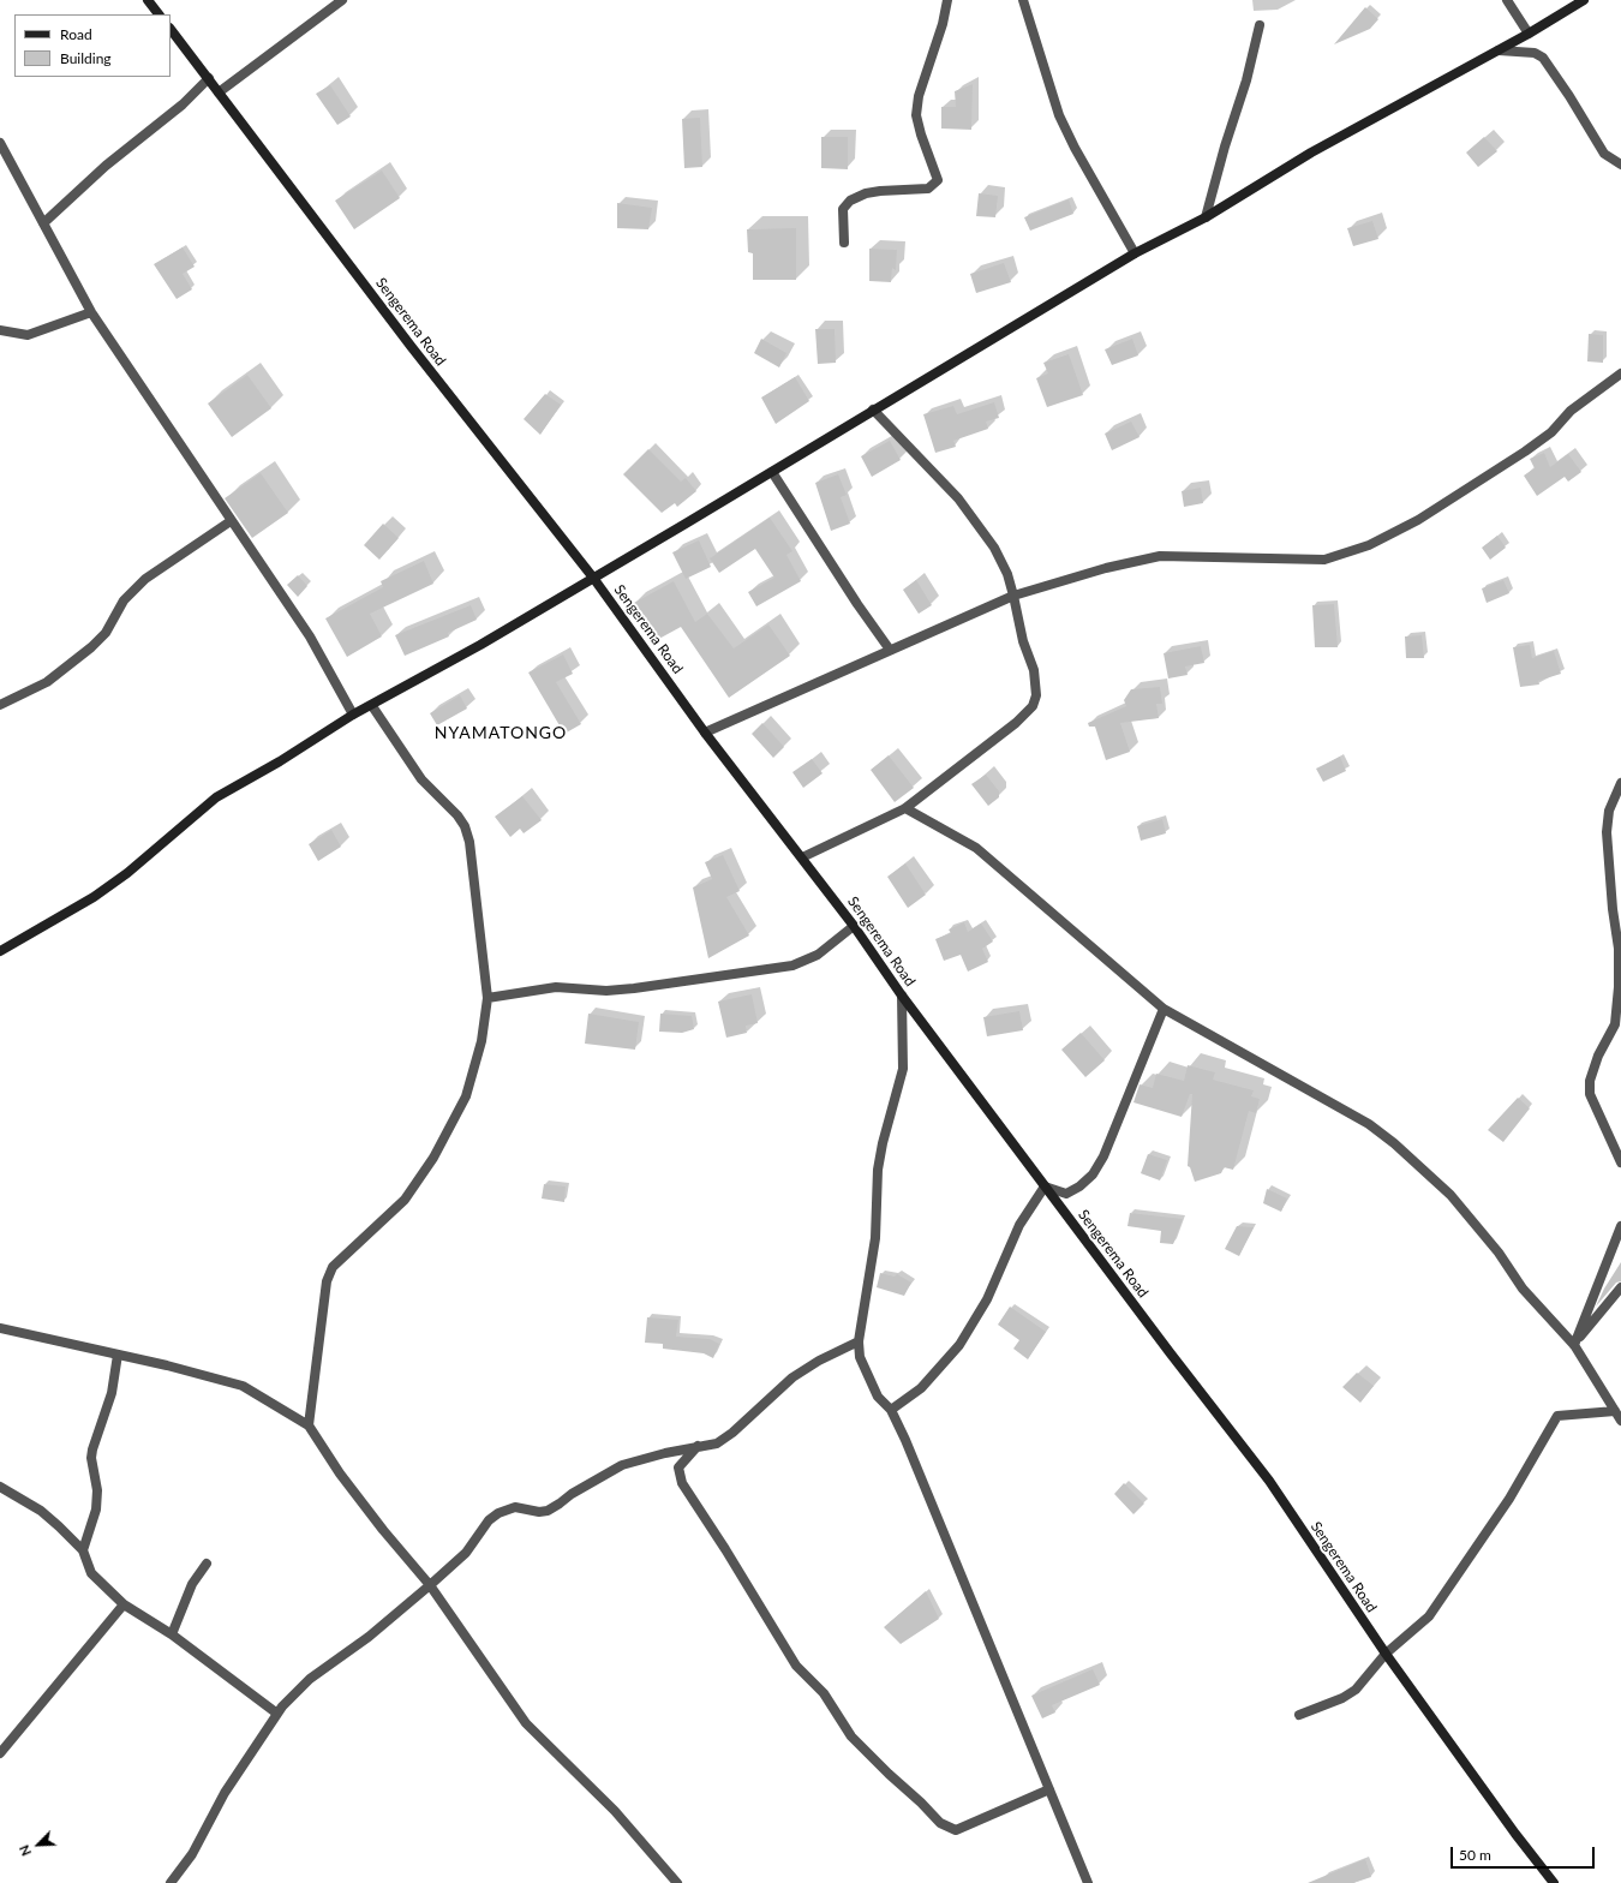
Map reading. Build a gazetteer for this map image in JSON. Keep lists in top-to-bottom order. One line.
{"streets":{"main road":["Sengerema Road"]},"districts":["NYAMATONGO"],"legend":["Road","Building"],"scale_bar":"50 m","north":"bottom left"}
